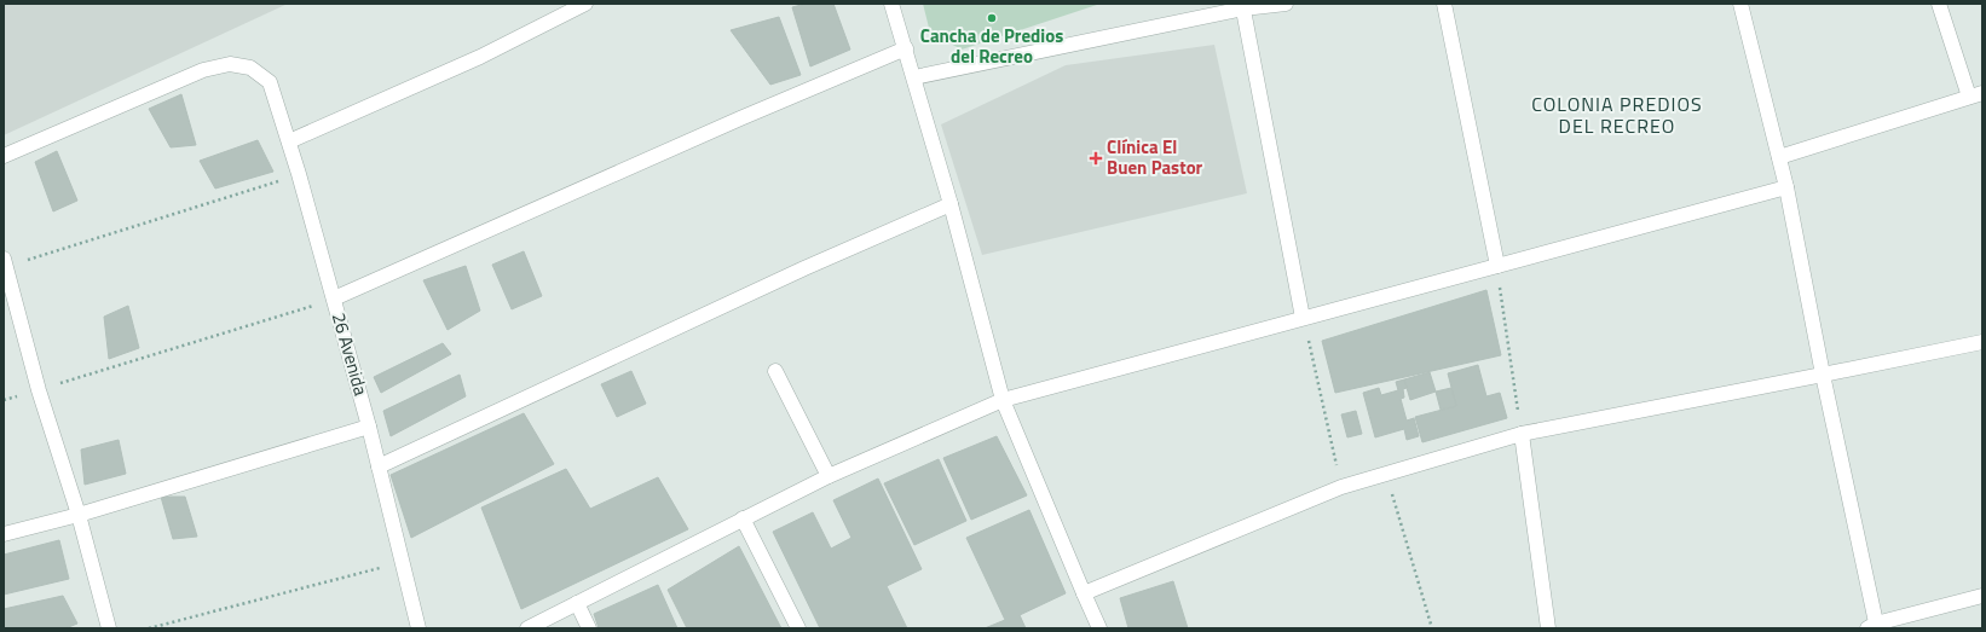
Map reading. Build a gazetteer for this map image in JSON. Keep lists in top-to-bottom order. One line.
{"streets":{"street":["26 Avenida"]},"districts":["COLONIA PREDIOS DEL RECREO"],"places":{"other":["Cancha de Predios del Recreo"],"health":["Clínica El Buen Pastor"]}}
